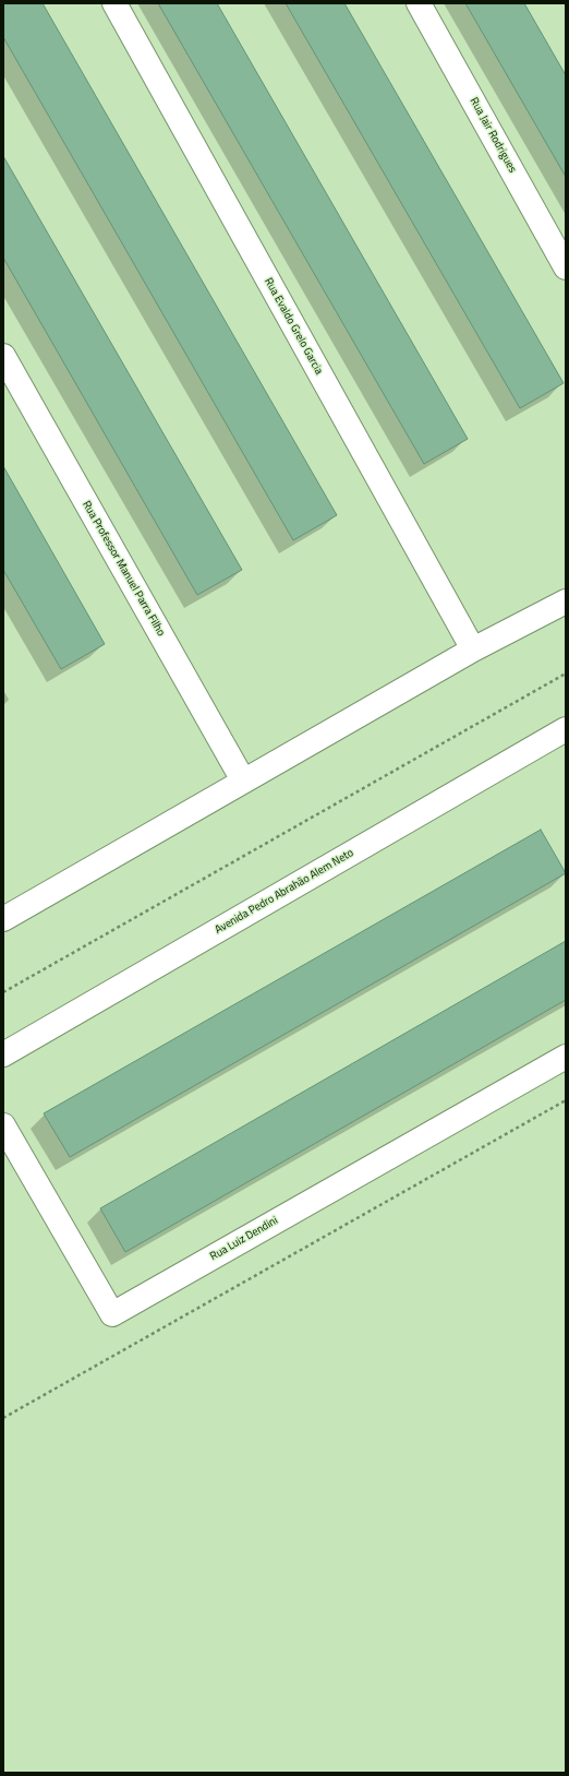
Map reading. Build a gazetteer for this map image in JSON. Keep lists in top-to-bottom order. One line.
{"streets":{"street":["Rua Jair Rodrigues","Rua Evaldo Grelo Garcia","Rua Professor Manuel Parra Filho","Avenida Pedro Abrahão Alem Neto","Rua Luiz Dendini"]}}
